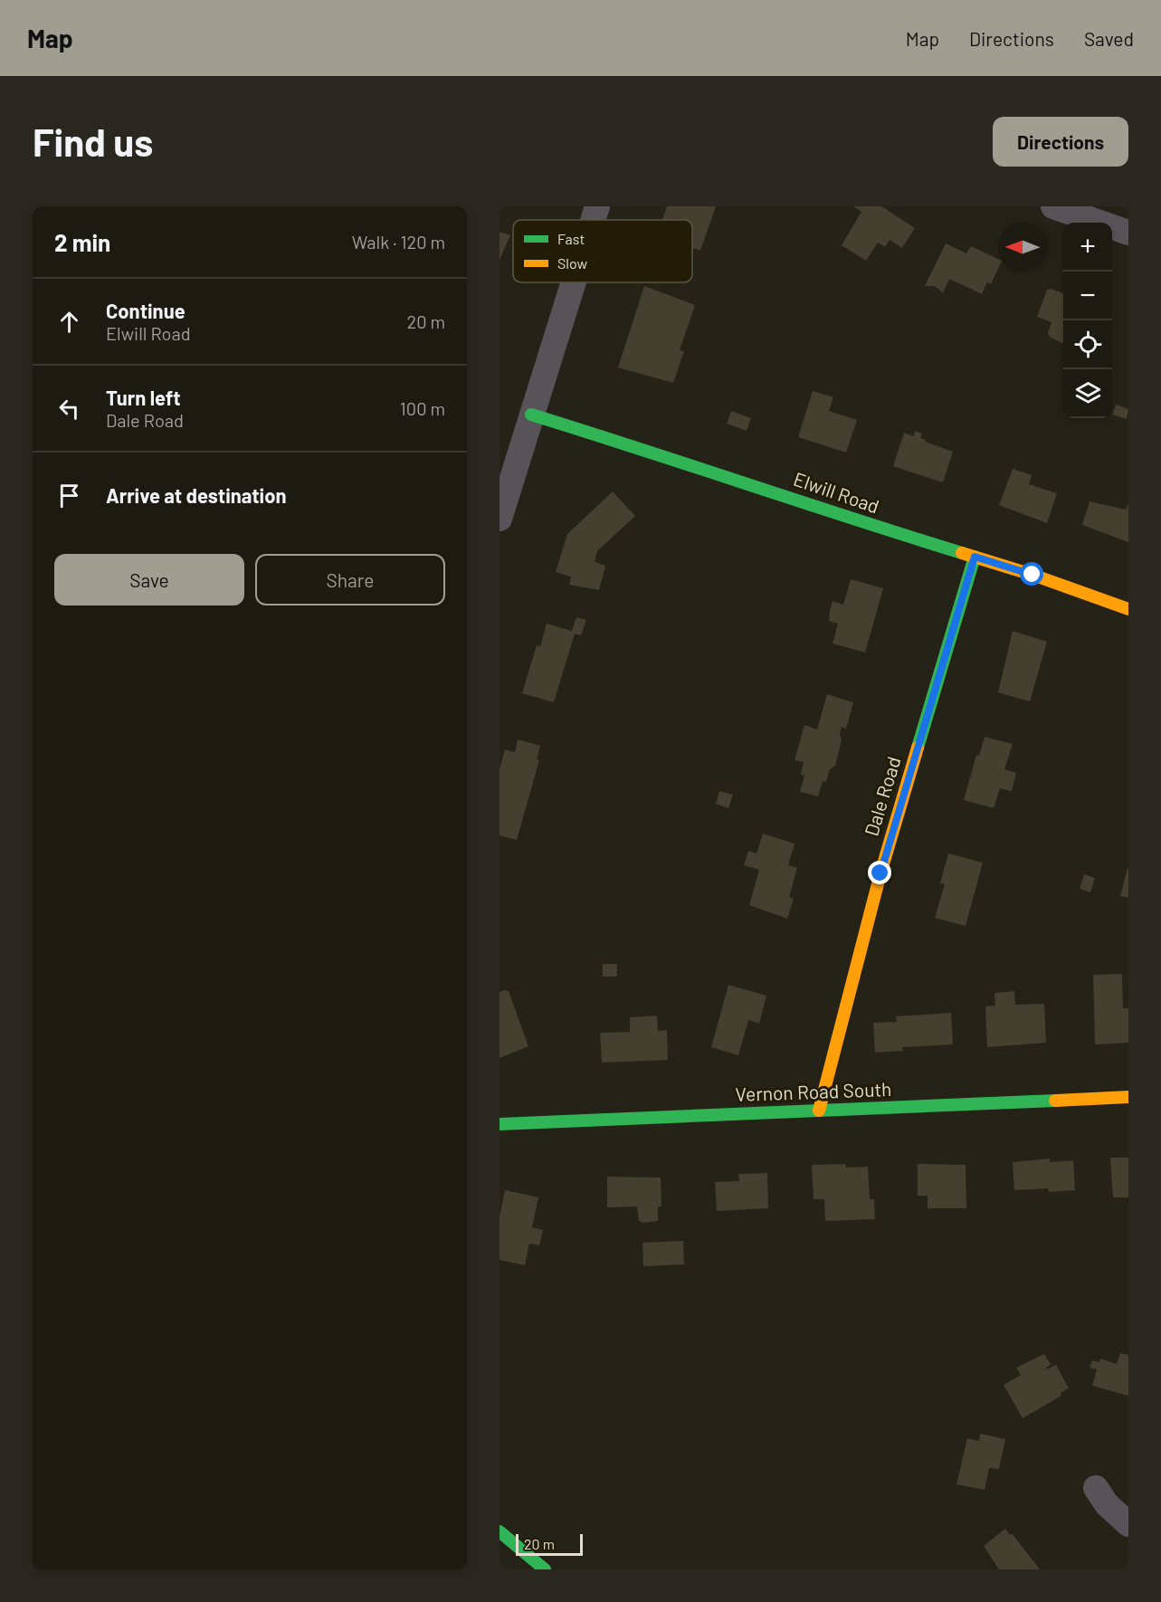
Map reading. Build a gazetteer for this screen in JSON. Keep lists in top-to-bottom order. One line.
{"streets":{"street":["Elwill Road","Dale Road","Vernon Road South"]},"crossings":[["Elwill Road","Dale Road"],["Dale Road","Vernon Road South"]],"legend":["Fast","Slow"],"scale_bar":"20 m","north":"left","page":{"header":"Map","nav":["Map","Directions","Saved"],"buttons":["Directions",["Save","Share"]],"title":"Find us","heading":["2 min","Walk · 120 m"],"map_buttons":["+","−"],"list":[["Continue","Elwill Road","20 m"],["Turn left","Dale Road","100 m"],"Arrive at destination"],"scale":"20 m"}}
